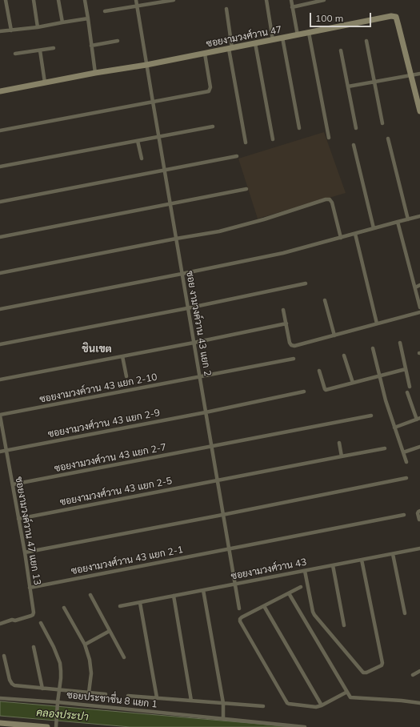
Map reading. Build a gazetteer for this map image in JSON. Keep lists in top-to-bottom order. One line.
{"streets":{"street":["ซอยงามวงศ์วาน 47","ซอย งามวงค์วาน 43 แยก 2","ซอยงามวงค์วาน 43 แยก 2-10","ซอยงามวงศ์วาน 43 แยก 2-9","ซอยงามวงศ์วาน 43 แยก 2-7","ซอยงามวงศ์วาน 43 แยก 2-5","ซอยงามวงค์วาน 47 แยก 13","ซอยงามวงศ์วาน 43 แยก 2-1","ซอยงามวงศ์วาน 43","ซอยประชาชื่น 8 แยก 1"]},"crossings":[["ซอยงามวงศ์วาน 47","ซอย งามวงค์วาน 43 แยก 2"],["ซอย งามวงค์วาน 43 แยก 2","ซอยงามวงค์วาน 43 แยก 2-10"],["ซอย งามวงค์วาน 43 แยก 2","ซอยงามวงศ์วาน 43 แยก 2-9"],["ซอย งามวงค์วาน 43 แยก 2","ซอยงามวงศ์วาน 43 แยก 2-7"],["ซอย งามวงค์วาน 43 แยก 2","ซอยงามวงศ์วาน 43 แยก 2-5"],["ซอย งามวงค์วาน 43 แยก 2","ซอยงามวงศ์วาน 43 แยก 2-1"],["ซอย งามวงค์วาน 43 แยก 2","ซอยงามวงศ์วาน 43"],["ซอยงามวงค์วาน 43 แยก 2-10","ซอยงามวงค์วาน 47 แยก 13"],["ซอยงามวงศ์วาน 43 แยก 2-9","ซอยงามวงค์วาน 47 แยก 13"],["ซอยงามวงศ์วาน 43 แยก 2-7","ซอยงามวงค์วาน 47 แยก 13"],["ซอยงามวงศ์วาน 43 แยก 2-5","ซอยงามวงค์วาน 47 แยก 13"],["ซอยงามวงค์วาน 47 แยก 13","ซอยงามวงศ์วาน 43 แยก 2-1"]],"districts":["ชินเขต"],"water":["คลองประปา"],"scale_bar":"100 m"}
